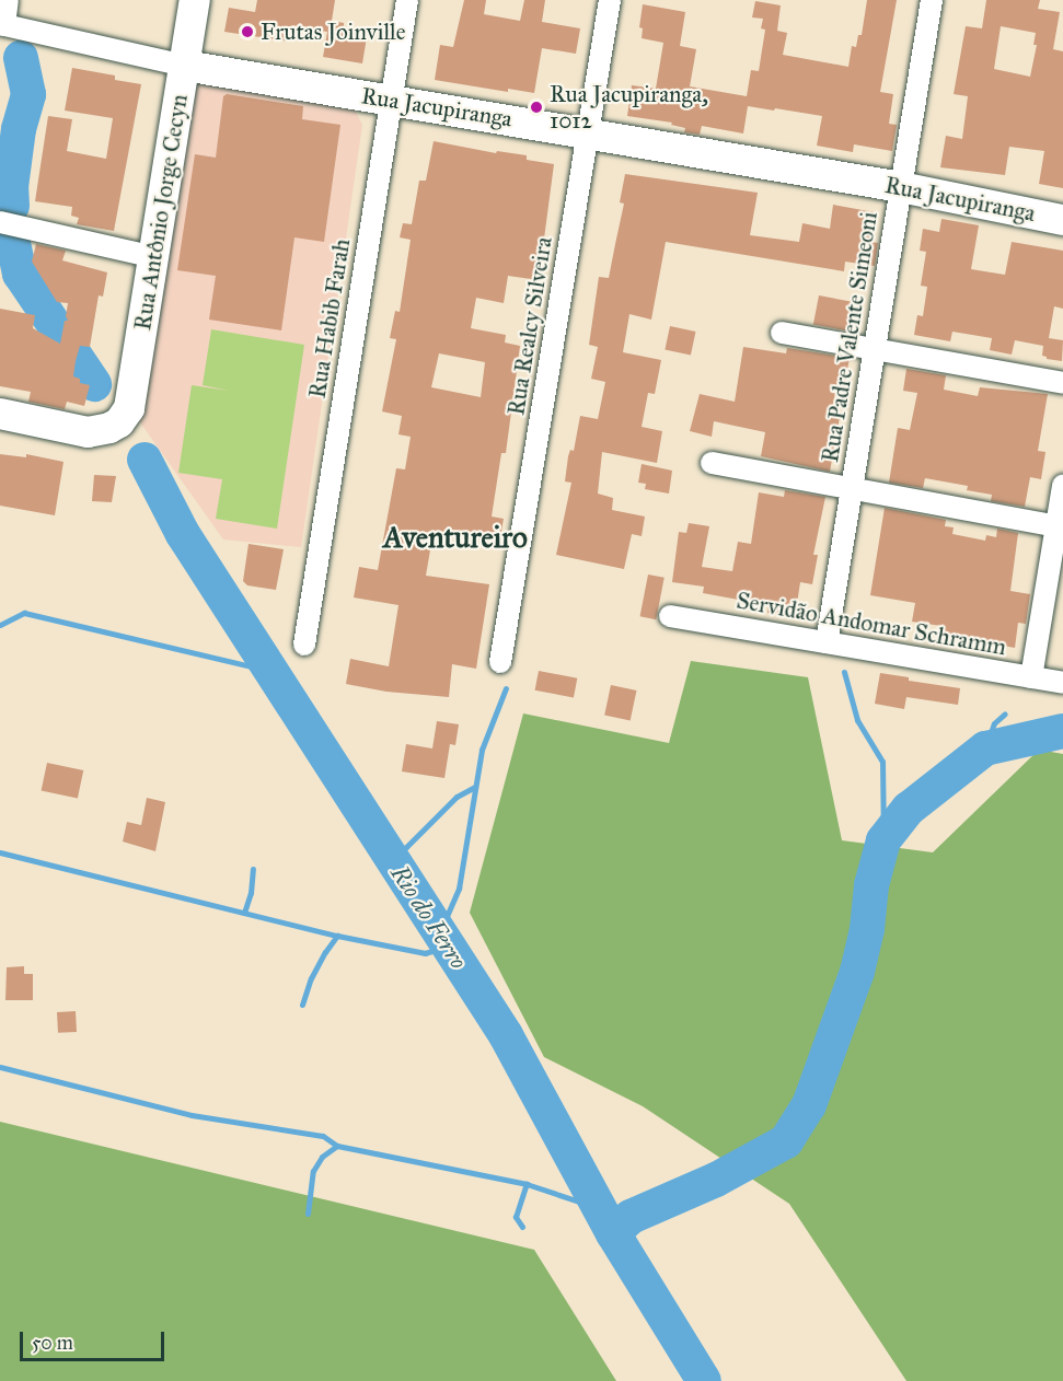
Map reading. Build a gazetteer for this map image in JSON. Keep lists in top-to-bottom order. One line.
{"streets":{"street":["Rua Jacupiranga","Rua Antônio Jorge Cecyn","Rua Habib Farah","Rua Realcy Silveira","Rua Padre Valente Simeoni","Servidão Andomar Schramm"]},"crossings":[["Rua Jacupiranga","Rua Antônio Jorge Cecyn"],["Rua Jacupiranga","Rua Habib Farah"],["Rua Jacupiranga","Rua Realcy Silveira"],["Rua Jacupiranga","Rua Padre Valente Simeoni"],["Rua Padre Valente Simeoni","Servidão Andomar Schramm"]],"districts":["Aventureiro"],"water":["Rio do Ferro"],"places":["Frutas Joinville","Rua Jacupiranga, 1012"],"scale_bar":"50 m"}
